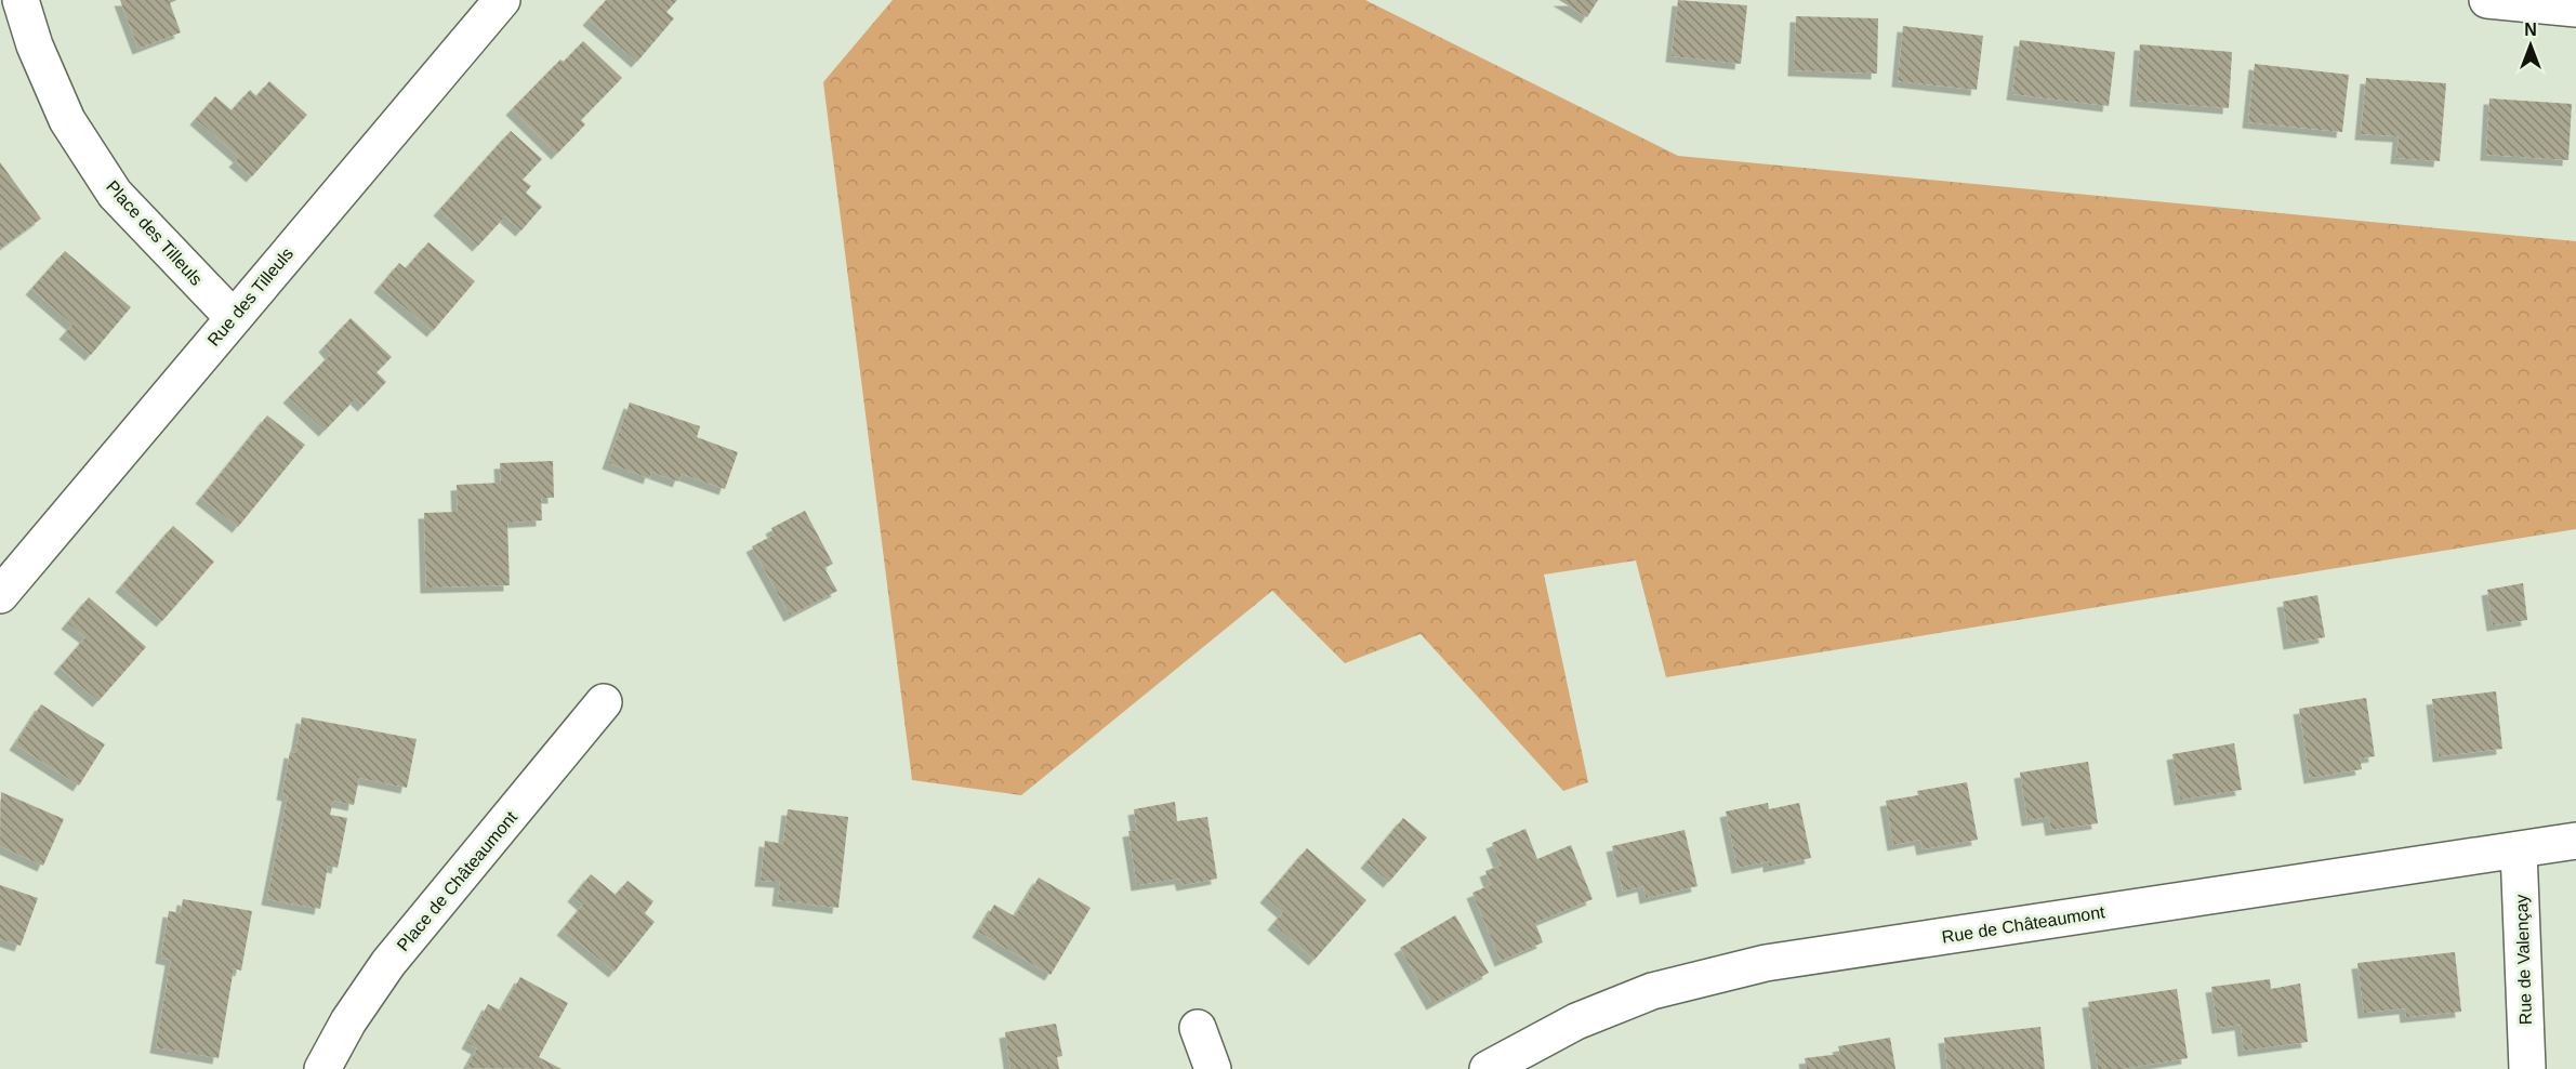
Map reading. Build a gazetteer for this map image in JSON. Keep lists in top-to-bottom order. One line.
{"streets":{"street":["Place des Tilleuls","Rue des Tilleuls","Place de Châteaumont","Rue de Châteaumont","Rue de Valençay"]},"crossings":[["Place des Tilleuls","Rue des Tilleuls"],["Rue de Châteaumont","Rue de Valençay"]],"north":"top"}
